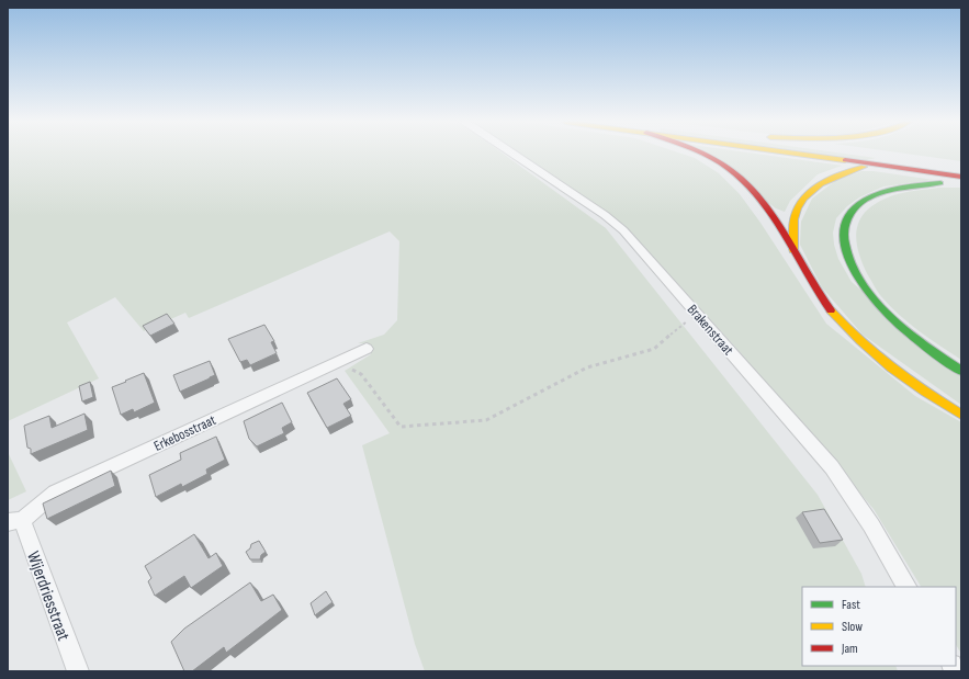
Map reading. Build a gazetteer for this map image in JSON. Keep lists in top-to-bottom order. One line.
{"streets":{"street":["Brakenstraat","Erkebosstraat","Wijerdriesstraat"]},"crossings":[["Erkebosstraat","Wijerdriesstraat"]],"legend":["Fast","Slow","Jam"]}
